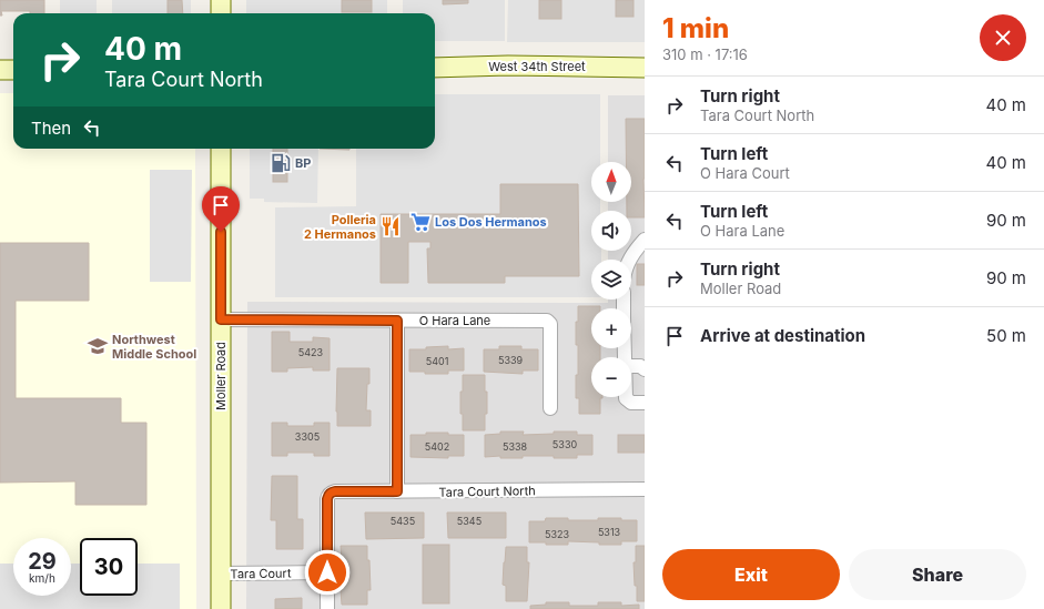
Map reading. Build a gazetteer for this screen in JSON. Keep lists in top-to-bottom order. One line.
{"streets":{"main road":["West 34th Street","Moller Road"],"street":["O Hara Lane","Tara Court North","Tara Court"]},"crossings":[["O Hara Lane","Moller Road"],["Moller Road","Tara Court"],["Tara Court North","Tara Court"]],"places":{"fuel station":["BP"],"supermarket":["Los Dos Hermanos"],"restaurant":["Polleria 2 Hermanos"],"school or university":["Northwest Middle School"]},"house_numbers":["5423","5339","5401","3305","5330","5402","5338","5435","5345","5313","5323"],"north":"top","page":{"heading":["1 min","310 m · 17:16"],"turn":["40 m","Tara Court North"],"list":[{"name":"Turn right","note":"Tara Court North","value":"40 m"},{"name":"Turn left","note":"O Hara Court","value":"40 m"},{"name":"Turn left","note":"O Hara Lane","value":"90 m"},{"name":"Turn right","note":"Moller Road","value":"90 m"},{"name":"Arrive at destination","value":"50 m"}],"then":"Then","map_buttons":["+","−"],"speed":"29 km/h","limit":"30","buttons":["Exit","Share"]}}
